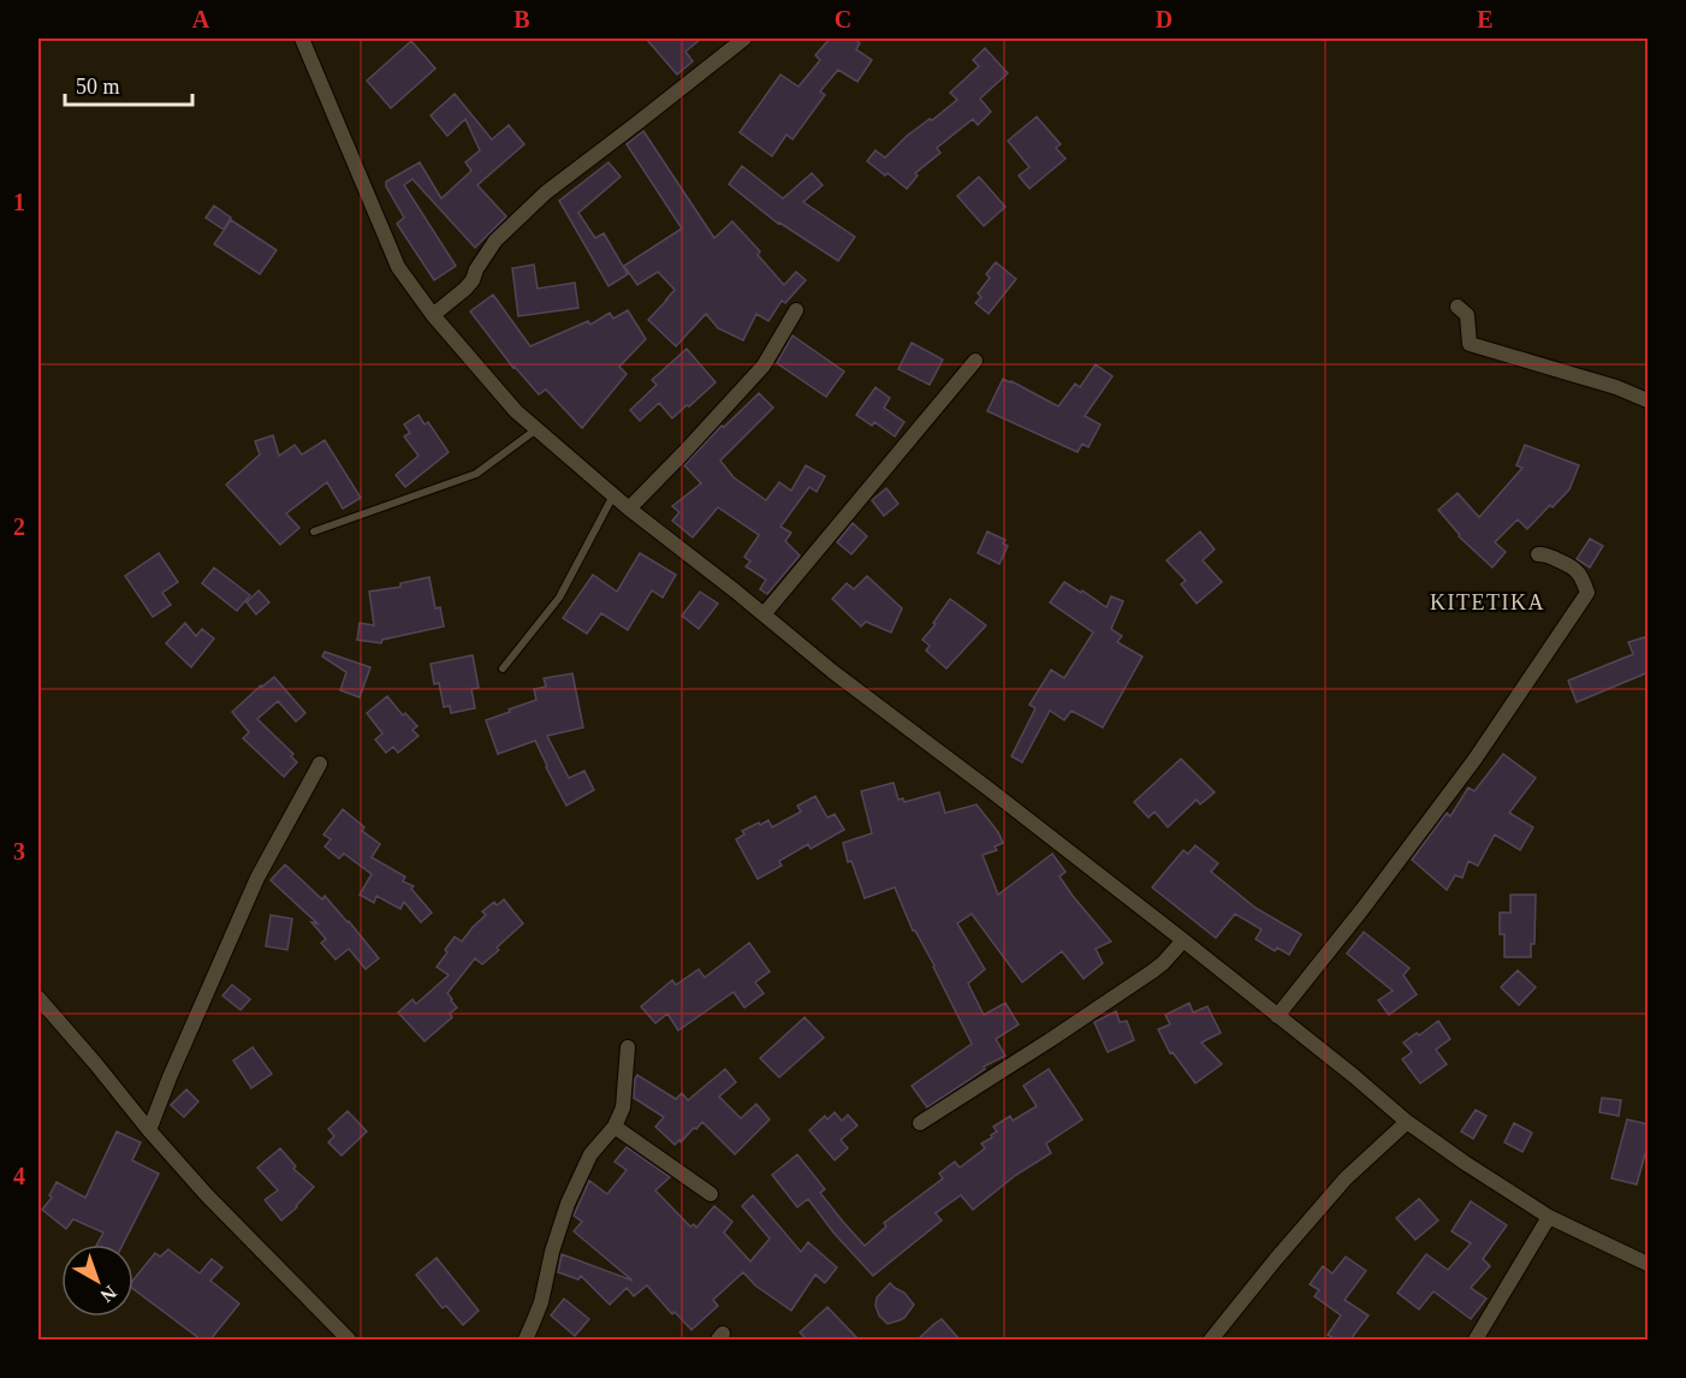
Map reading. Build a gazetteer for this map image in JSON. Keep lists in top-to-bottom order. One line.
{"districts":["KITETIKA"],"scale_bar":"50 m","north":"bottom right","grid":{"columns":["A","B","C","D","E"],"rows":["1","2","3","4"]}}
